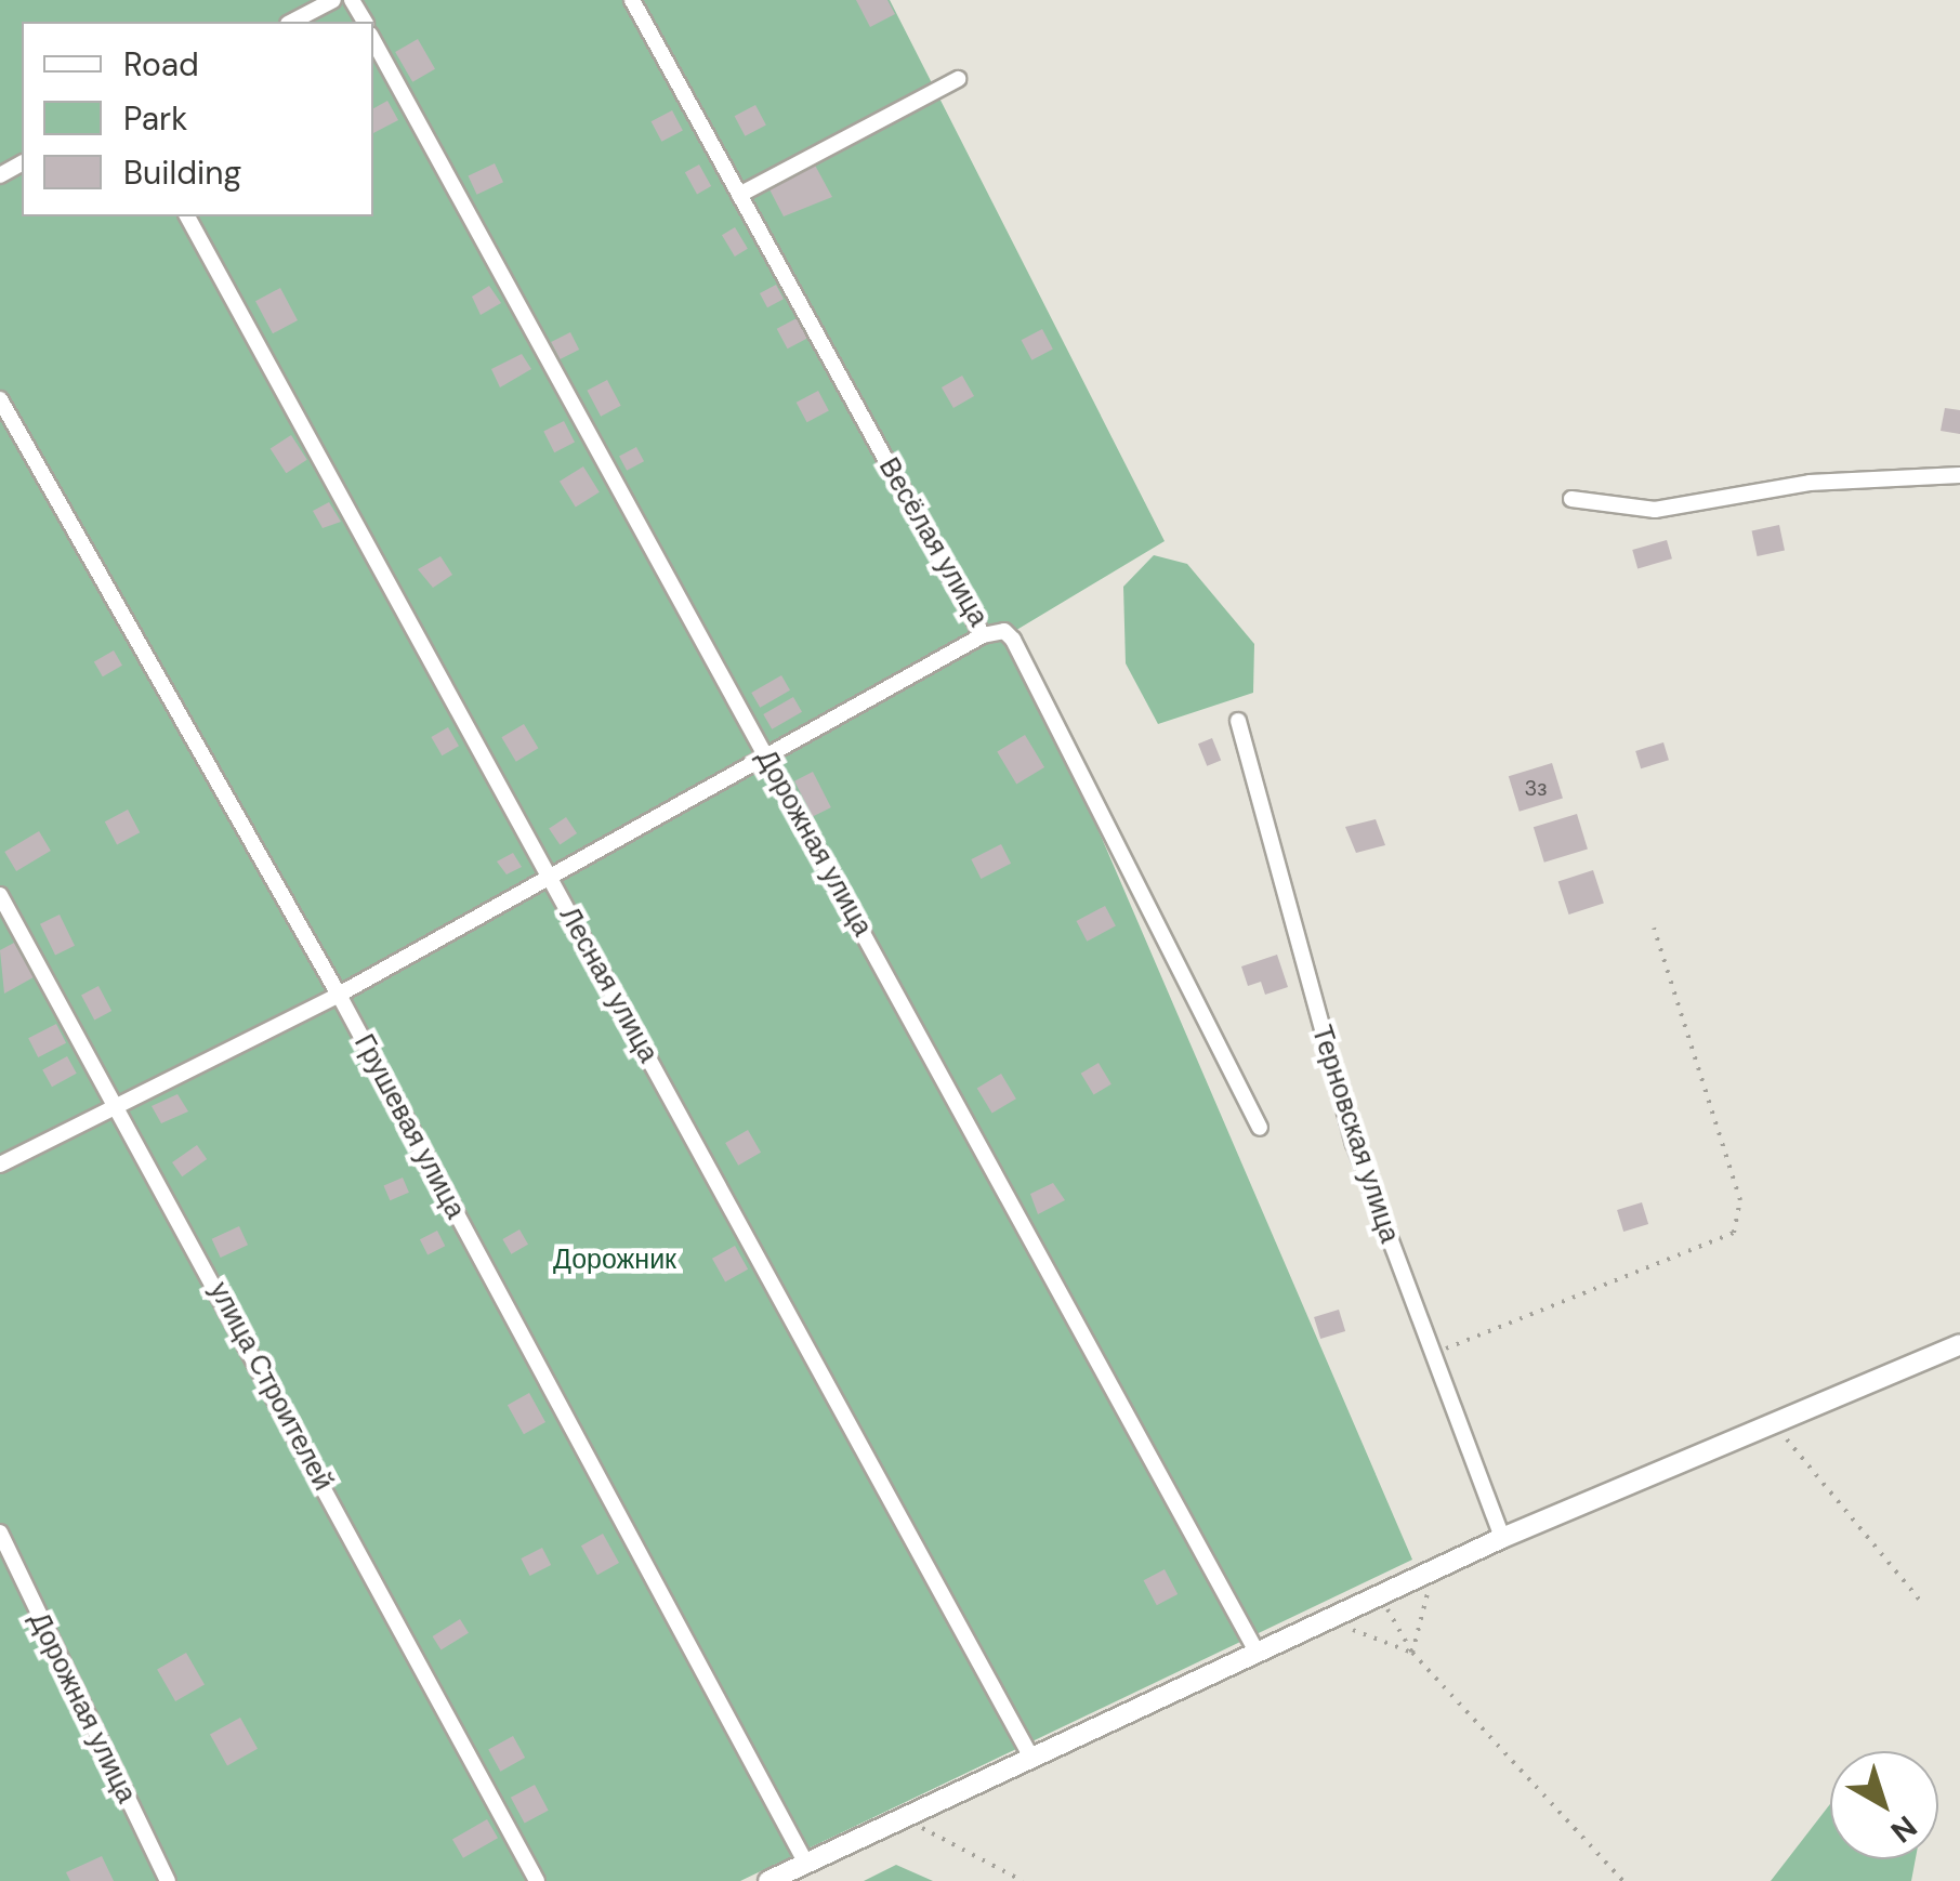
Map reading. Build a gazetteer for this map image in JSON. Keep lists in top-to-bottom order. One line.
{"streets":{"street":["Весёлая улица","Дорожная улица","Лесная улица","Грушевая улица","Терновская улица","улица Строителей"]},"parks":["Дорожник"],"house_numbers":["3з"],"legend":["Road","Park","Building"],"north":"bottom right"}
